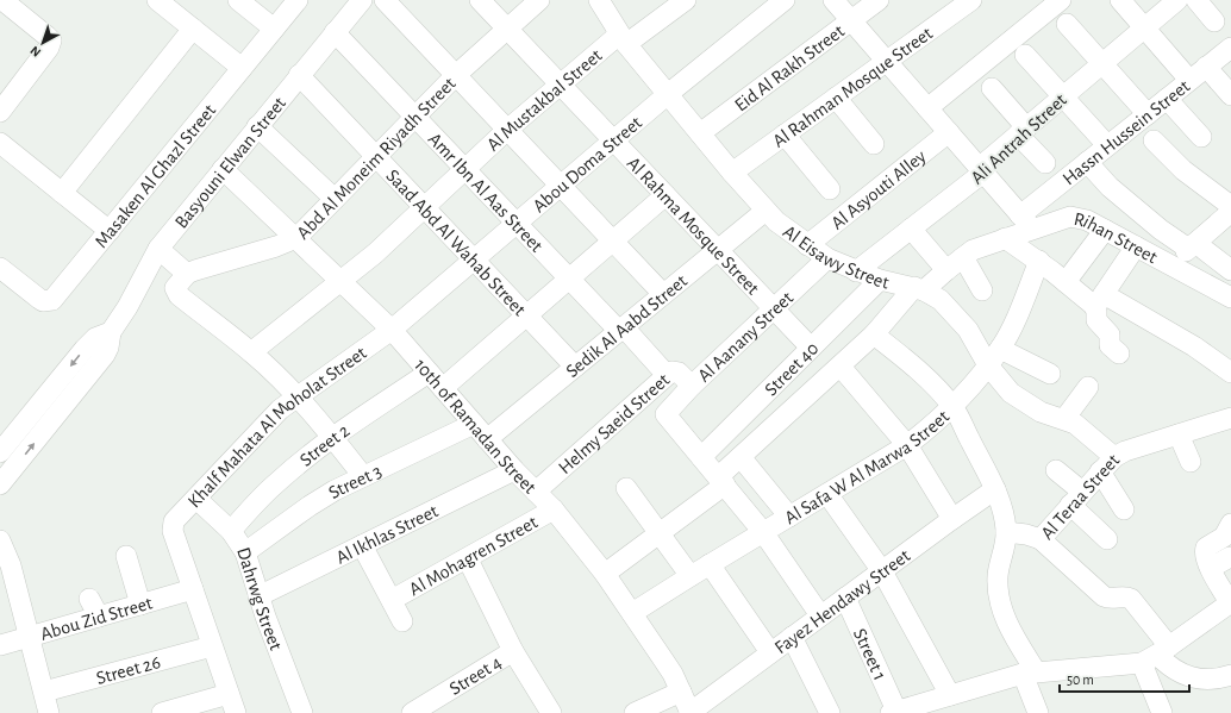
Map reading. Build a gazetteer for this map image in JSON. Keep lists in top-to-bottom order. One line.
{"streets":{"street":["Eid Al Rakh Street","Al Rahman Mosque Street","Al Mustakbal Street","Hassn Hussein Street","Ali Antrah Street","Abd Al Moneim Riyadh Street","Basyouni Elwan Street","Abou Doma Street","Masaken Al Ghazl Street","Al Asyouti Alley","Amr Ibn Al Aas Street","Al Rahma Mosque Street","Rihan Street","Saad Abd Al Wahab Street","Al Eisawy Street","Sedik Al Aabd Street","Al Aanany Street","Street 40","Helmy Saeid Street","10th of Ramadan Street","Khalf Mahata Al Moholat Street","Street 2","Al Safa W Al Marwa Street","Street 3","Al Teraa Street","Al Ikhlas Street","Al Mohagren Street","Dahrwg Street","Fayez Hendawy Street","Abou Zid Street","Street 1","Street 26","Street 4"]},"crossings":[["Eid Al Rakh Street","Al Eisawy Street"],["Al Rahman Mosque Street","Al Eisawy Street"],["Al Mustakbal Street","Amr Ibn Al Aas Street"],["Al Mustakbal Street","Al Rahma Mosque Street"],["Al Mustakbal Street","Saad Abd Al Wahab Street"],["Al Mustakbal Street","Al Eisawy Street"],["Al Mustakbal Street","10th of Ramadan Street"],["Hassn Hussein Street","Rihan Street"],["Ali Antrah Street","Al Eisawy Street"],["Abd Al Moneim Riyadh Street","Amr Ibn Al Aas Street"],["Abd Al Moneim Riyadh Street","Al Rahma Mosque Street"],["Abd Al Moneim Riyadh Street","Saad Abd Al Wahab Street"],["Abd Al Moneim Riyadh Street","10th of Ramadan Street"],["Basyouni Elwan Street","Amr Ibn Al Aas Street"],["Basyouni Elwan Street","Saad Abd Al Wahab Street"],["Basyouni Elwan Street","10th of Ramadan Street"],["Abou Doma Street","Amr Ibn Al Aas Street"],["Abou Doma Street","Al Rahma Mosque Street"],["Abou Doma Street","Saad Abd Al Wahab Street"],["Abou Doma Street","Al Eisawy Street"],["Abou Doma Street","10th of Ramadan Street"],["Abou Doma Street","Khalf Mahata Al Moholat Street"],["Al Asyouti Alley","Al Eisawy Street"],["Amr Ibn Al Aas Street","Sedik Al Aabd Street"],["Amr Ibn Al Aas Street","Helmy Saeid Street"],["Al Rahma Mosque Street","Sedik Al Aabd Street"],["Al Rahma Mosque Street","Al Aanany Street"],["Al Rahma Mosque Street","Street 40"],["Rihan Street","Al Eisawy Street"],["Rihan Street","10th of Ramadan Street"],["Saad Abd Al Wahab Street","Sedik Al Aabd Street"],["Al Eisawy Street","Sedik Al Aabd Street"],["Al Eisawy Street","Al Aanany Street"],["Al Eisawy Street","Street 40"],["Al Eisawy Street","Al Safa W Al Marwa Street"],["Al Eisawy Street","Al Teraa Street"],["Sedik Al Aabd Street","10th of Ramadan Street"],["Al Aanany Street","Street 40"],["Al Aanany Street","Helmy Saeid Street"],["Helmy Saeid Street","10th of Ramadan Street"],["10th of Ramadan Street","Khalf Mahata Al Moholat Street"],["10th of Ramadan Street","Street 2"],["10th of Ramadan Street","Al Safa W Al Marwa Street"],["10th of Ramadan Street","Street 3"],["10th of Ramadan Street","Al Ikhlas Street"],["10th of Ramadan Street","Al Mohagren Street"],["10th of Ramadan Street","Fayez Hendawy Street"],["Khalf Mahata Al Moholat Street","Dahrwg Street"],["Khalf Mahata Al Moholat Street","Abou Zid Street"],["Street 2","Dahrwg Street"],["Street 3","Dahrwg Street"],["Al Ikhlas Street","Dahrwg Street"],["Fayez Hendawy Street","Street 1"]],"scale_bar":"50 m","north":"bottom left"}
